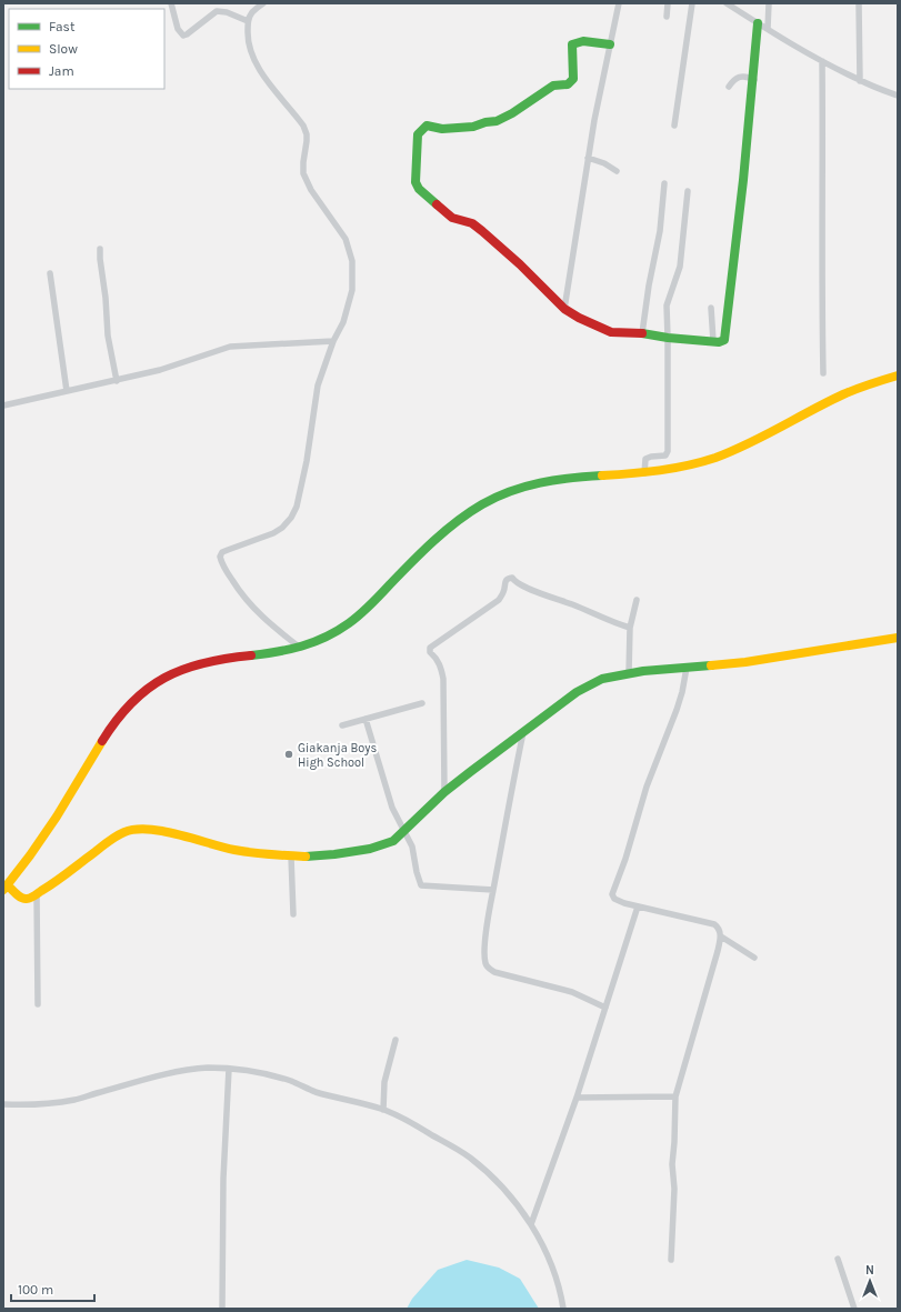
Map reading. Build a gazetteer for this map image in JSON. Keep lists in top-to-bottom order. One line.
{"places":["Giakanja Boys High School"],"legend":["Fast","Slow","Jam"],"scale_bar":"100 m","north":"top"}
